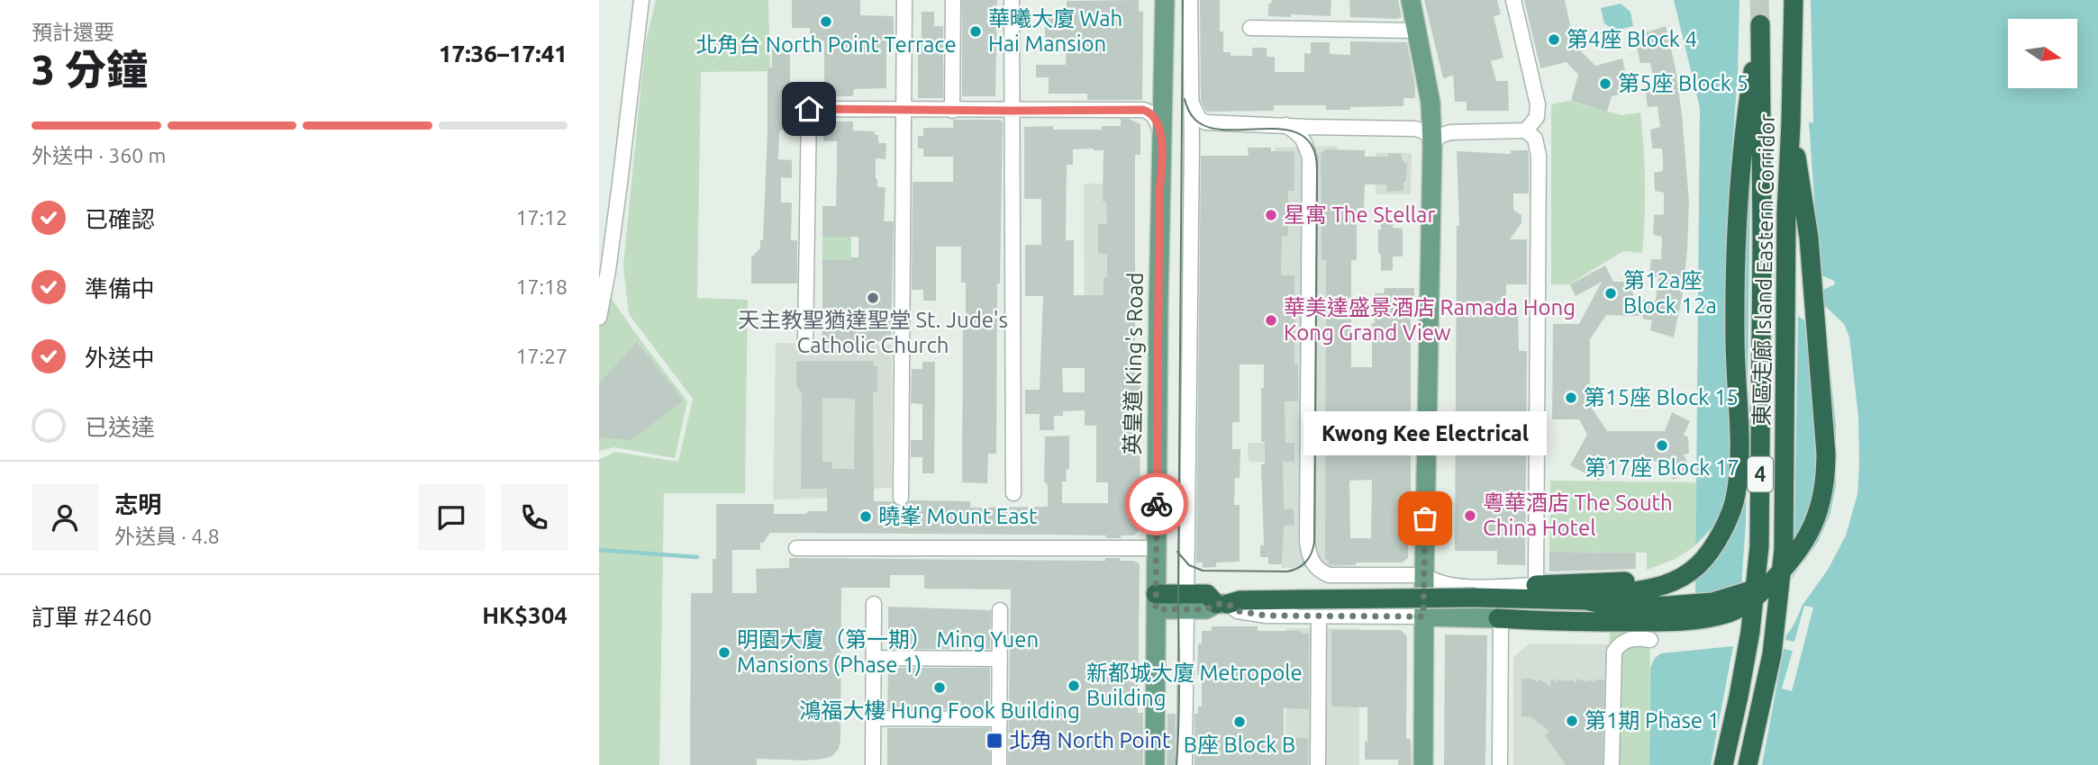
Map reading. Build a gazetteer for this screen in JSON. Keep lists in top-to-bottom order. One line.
{"streets":{"highway":["東區走廊 Island Eastern Corridor","4"],"main road":["英皇道 King's Road"]},"places":{"other":["北角台 North Point Terrace","華曦大廈 Wah Hai Mansion","第4座 Block 4","第5座 Block 5","星寓 The Stellar","第12a座 Block 12a","天主教聖猶達聖堂 St. Jude's Catholic Church","華美達盛景酒店 Ramada Hong Kong Grand View","第15座 Block 15","第17座 Block 17","粵華酒店 The South China Hotel","曉峯 Mount East","Kwong Kee Electrical","明園大廈（第一期） Ming Yuen Mansions (Phase 1)","新都城大廈 Metropole Building","鴻福大樓 Hung Fook Building","第1期 Phase 1","B座 Block B"],"transit":["北角 North Point"]},"north":"right","page":{"heading":["3 分鐘","預計還要","17:36–17:41"],"panel":["志明","外送員 · 4.8","訂單 #2460","HK$304"],"bar":"外送中 · 360 m","list":[["已確認","17:12"],["準備中","17:18"],["外送中","17:27"],"已送達"],"bubble":"Kwong Kee Electrical"}}
